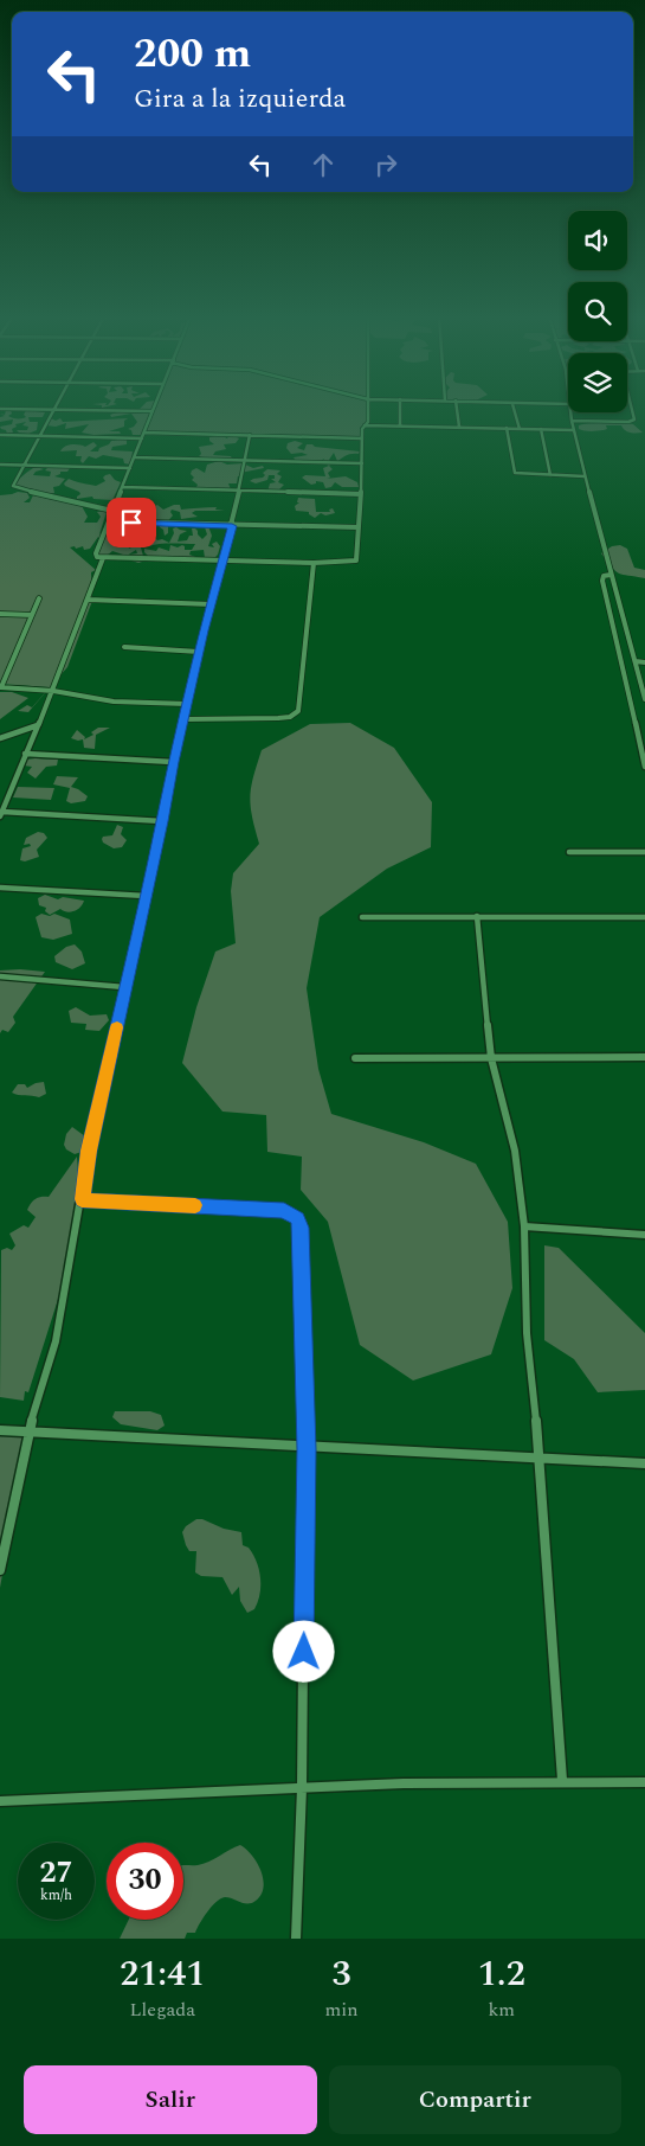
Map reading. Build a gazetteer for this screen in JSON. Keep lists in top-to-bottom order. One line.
{"page":{"turn":["200 m","Gira a la izquierda"],"speed":"27 km/h","limit":"30","eta":["21:41","Llegada","3","min","1.2","km"],"buttons":["Salir","Compartir"]}}
